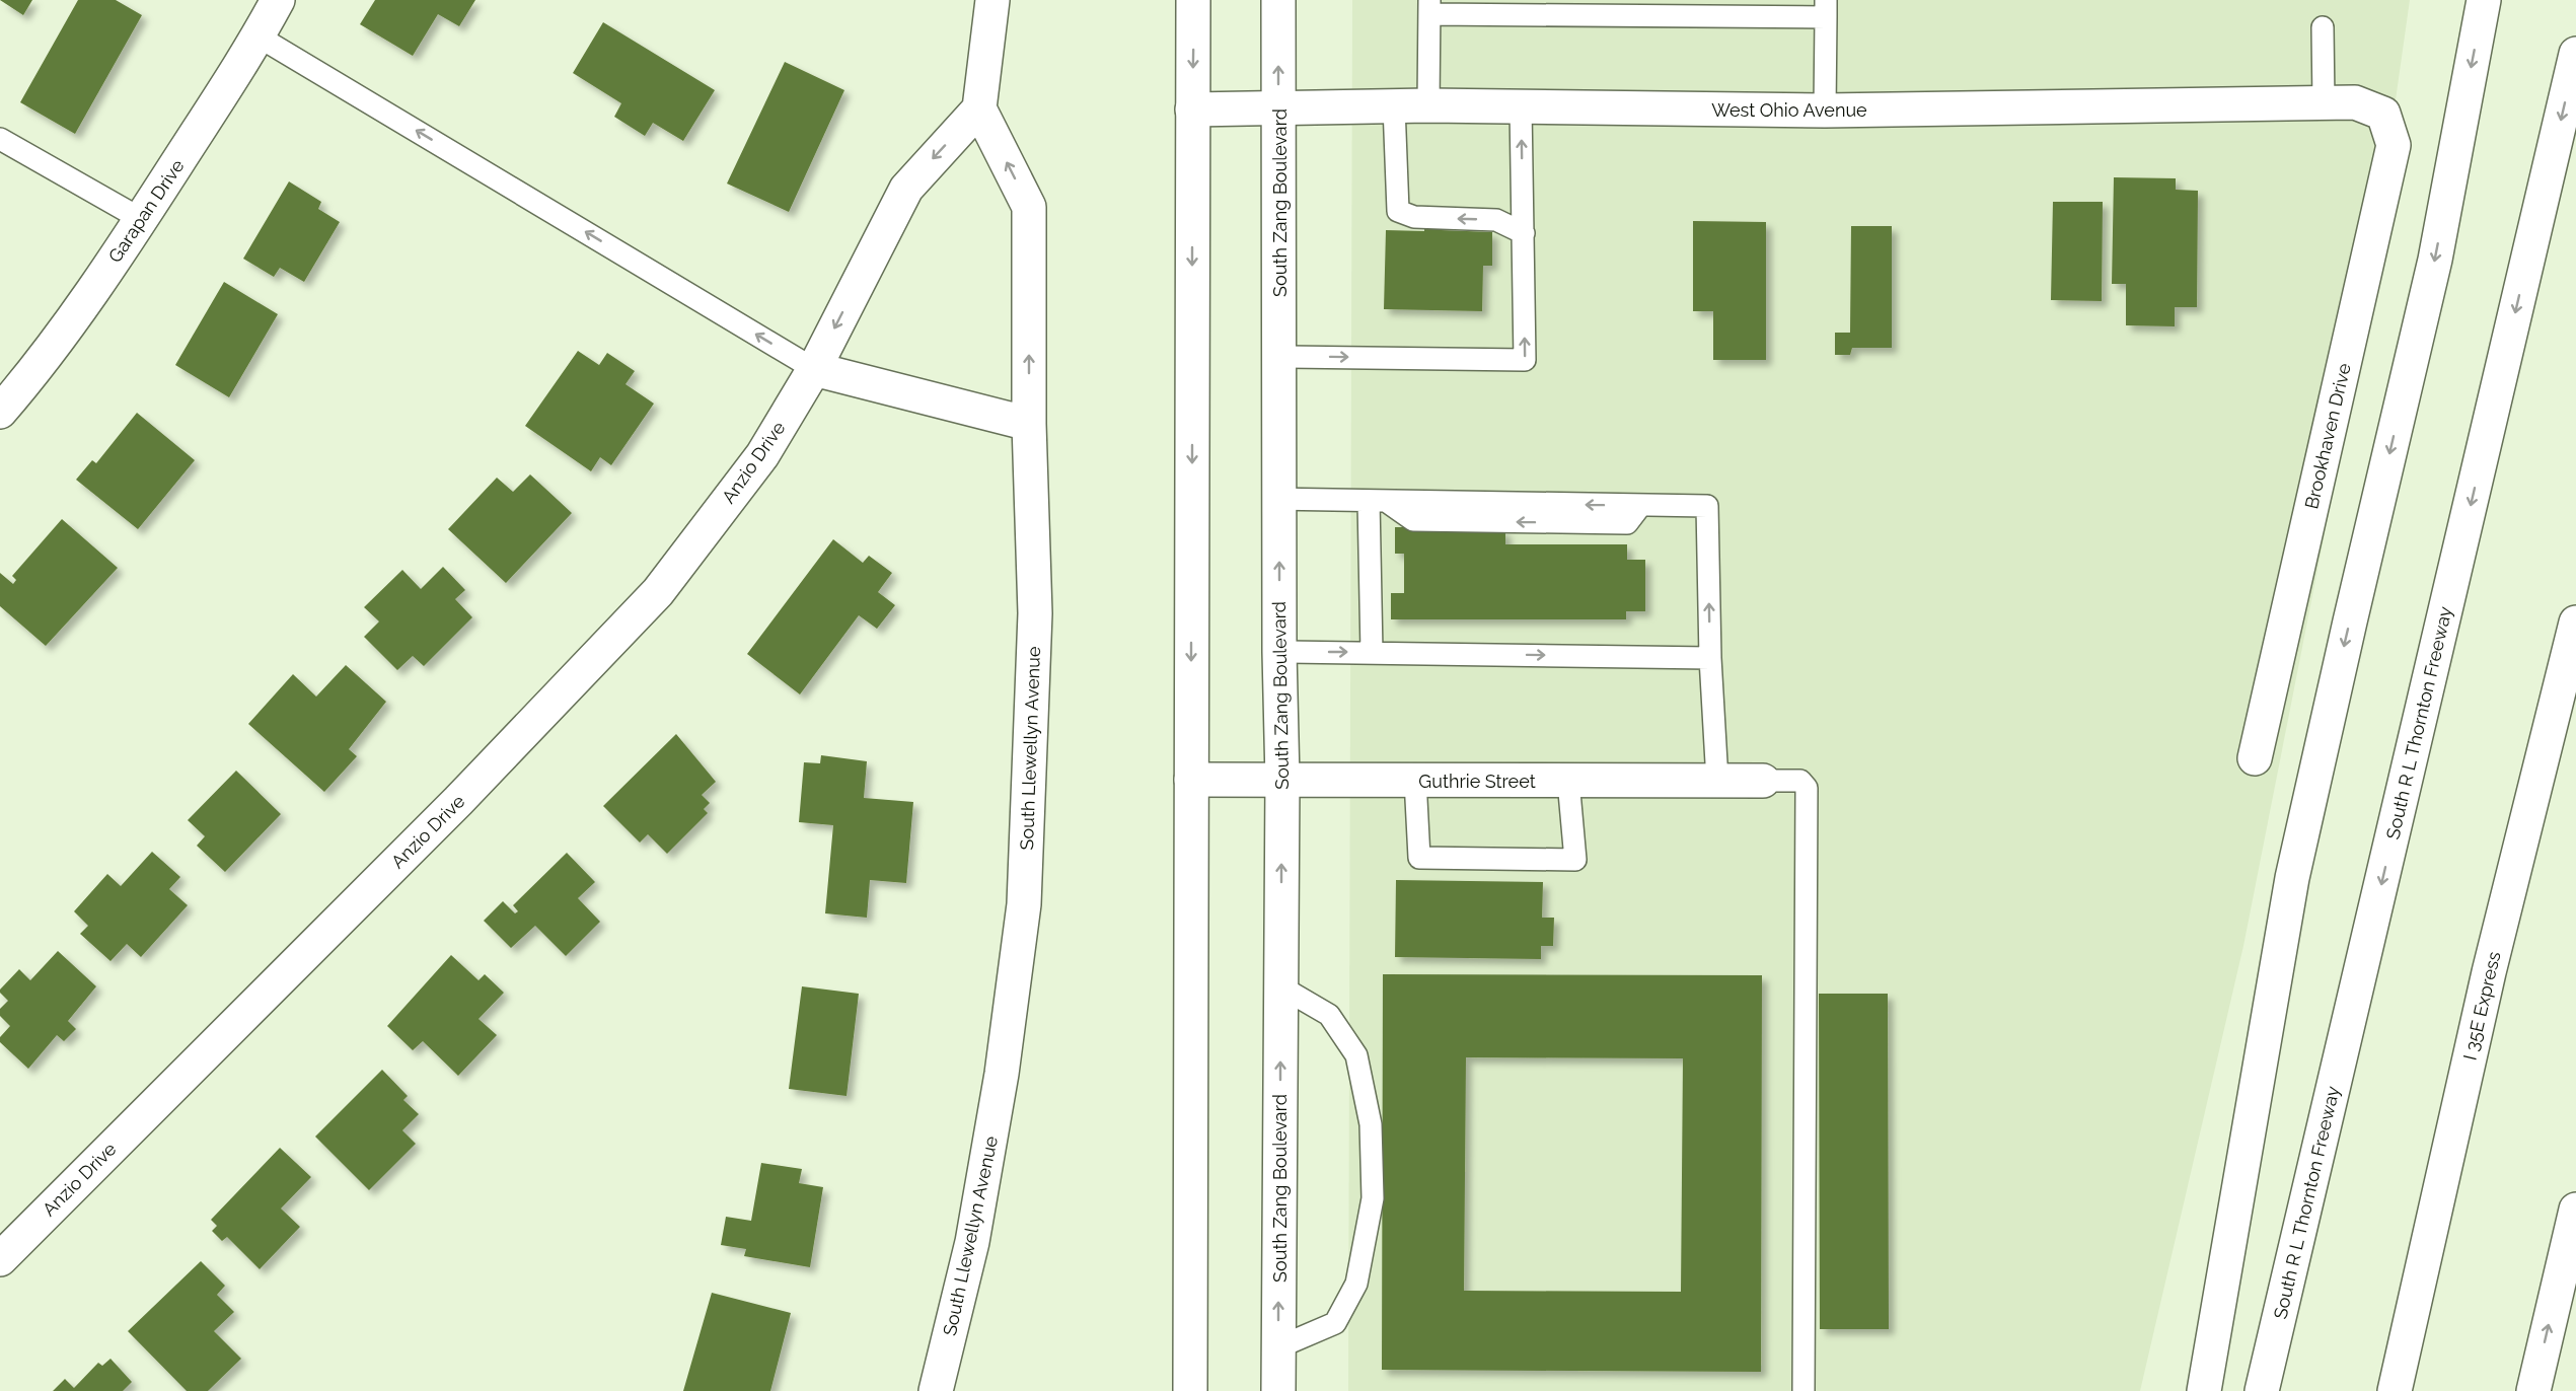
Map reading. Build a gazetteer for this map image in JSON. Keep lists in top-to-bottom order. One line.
{"streets":{"main road":["West Ohio Avenue","South Zang Boulevard","Garapan Drive","Brookhaven Drive","Anzio Drive","South R L Thornton Freeway","South Llewellyn Avenue","Guthrie Street","I 35E Express"]},"crossings":[["West Ohio Avenue","South Zang Boulevard"],["West Ohio Avenue","Brookhaven Drive"],["South Zang Boulevard","Guthrie Street"],["Anzio Drive","South Llewellyn Avenue"]]}
